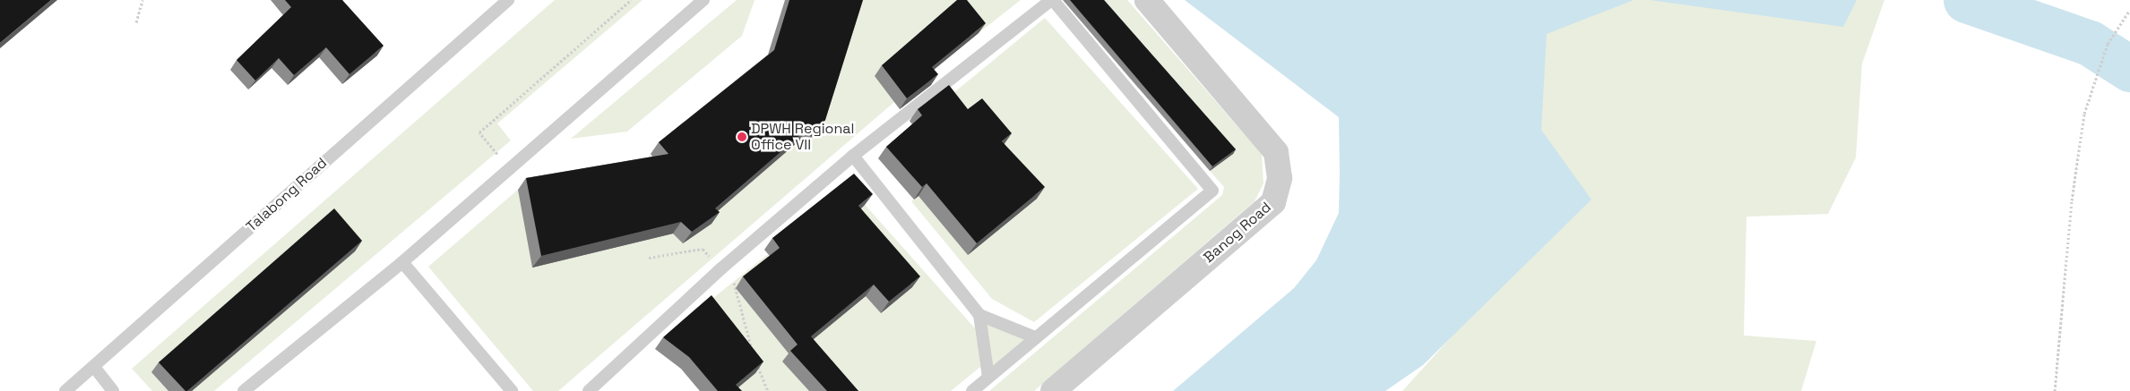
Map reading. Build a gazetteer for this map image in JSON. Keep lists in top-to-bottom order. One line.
{"streets":{"street":["Banog Road"],"lane":["Talabong Road"]},"places":["DPWH Regional Office VII"]}
